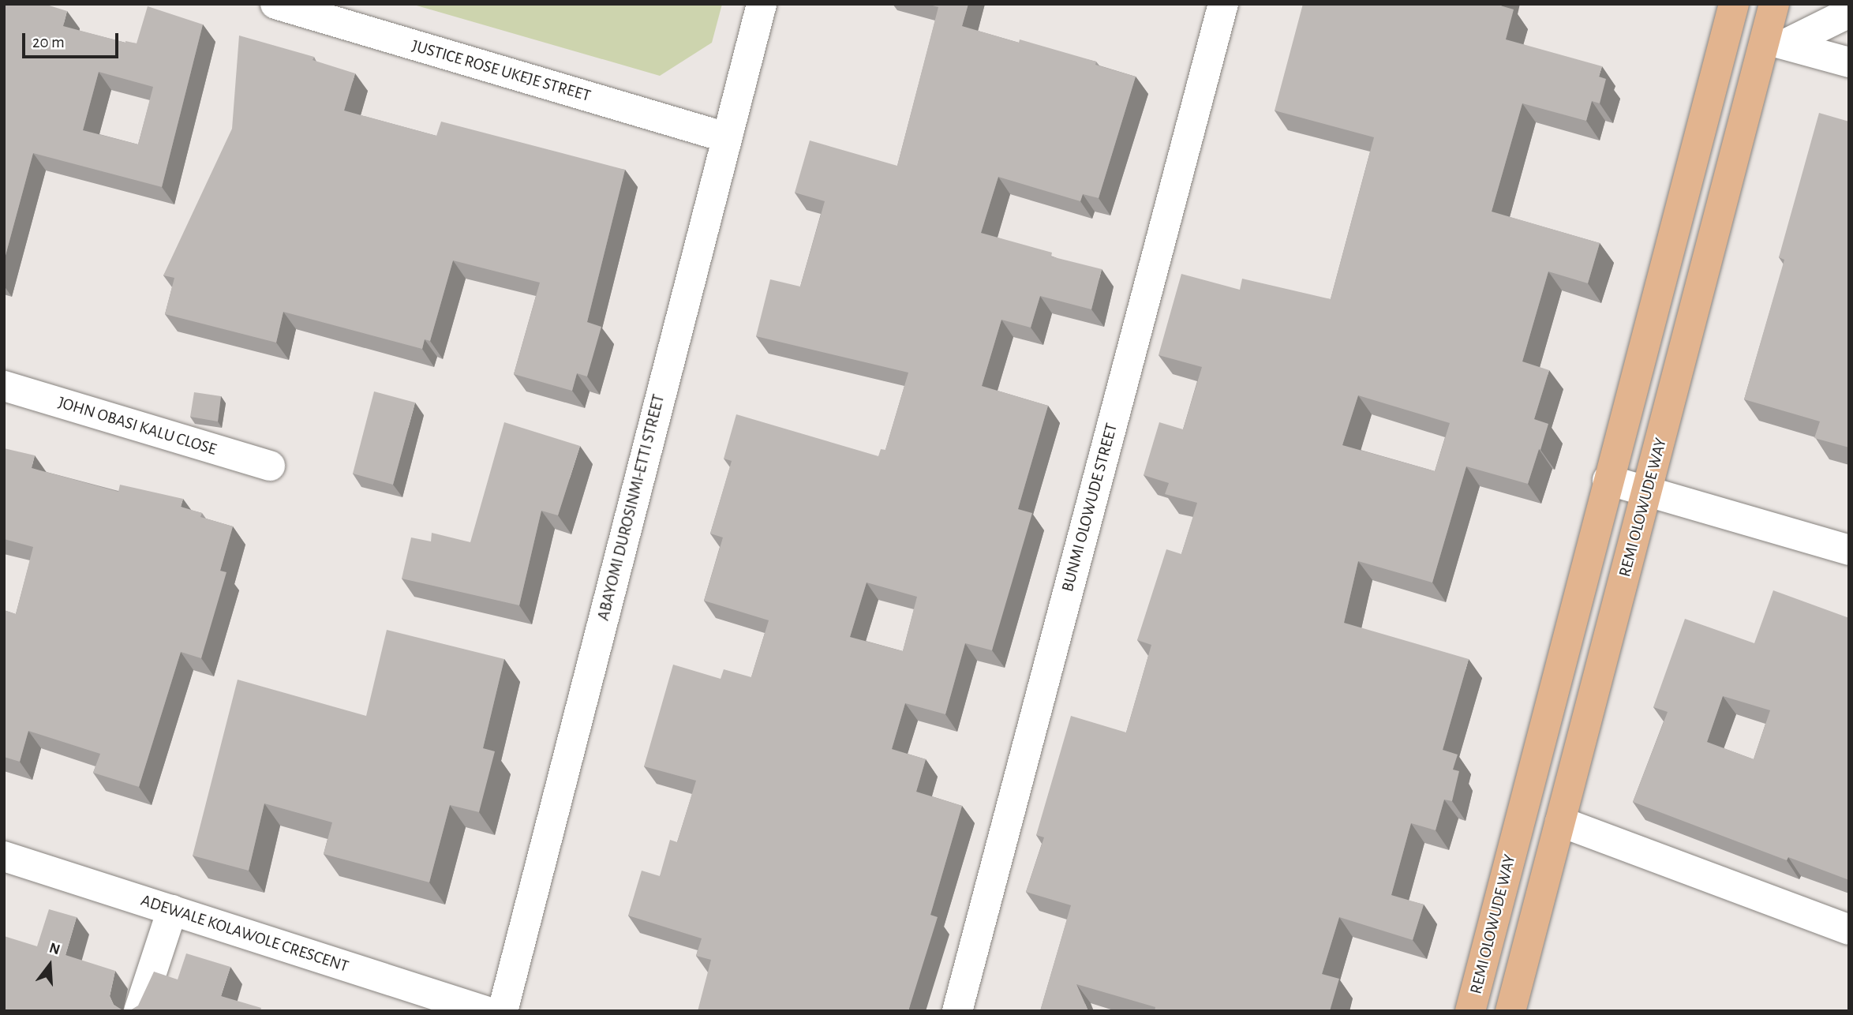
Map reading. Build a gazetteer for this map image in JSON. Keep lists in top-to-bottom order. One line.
{"streets":{"main road":["REMI OLOWUDE WAY"],"street":["JUSTICE ROSE UKEJE STREET","JOHN OBASI KALU CLOSE","ABAYOMI DUROSINMI-ETTI STREET","BUNMI OLOWUDE STREET","ADEWALE KOLAWOLE CRESCENT"]},"crossings":[["JUSTICE ROSE UKEJE STREET","ABAYOMI DUROSINMI-ETTI STREET"]],"scale_bar":"20 m","north":"top"}
